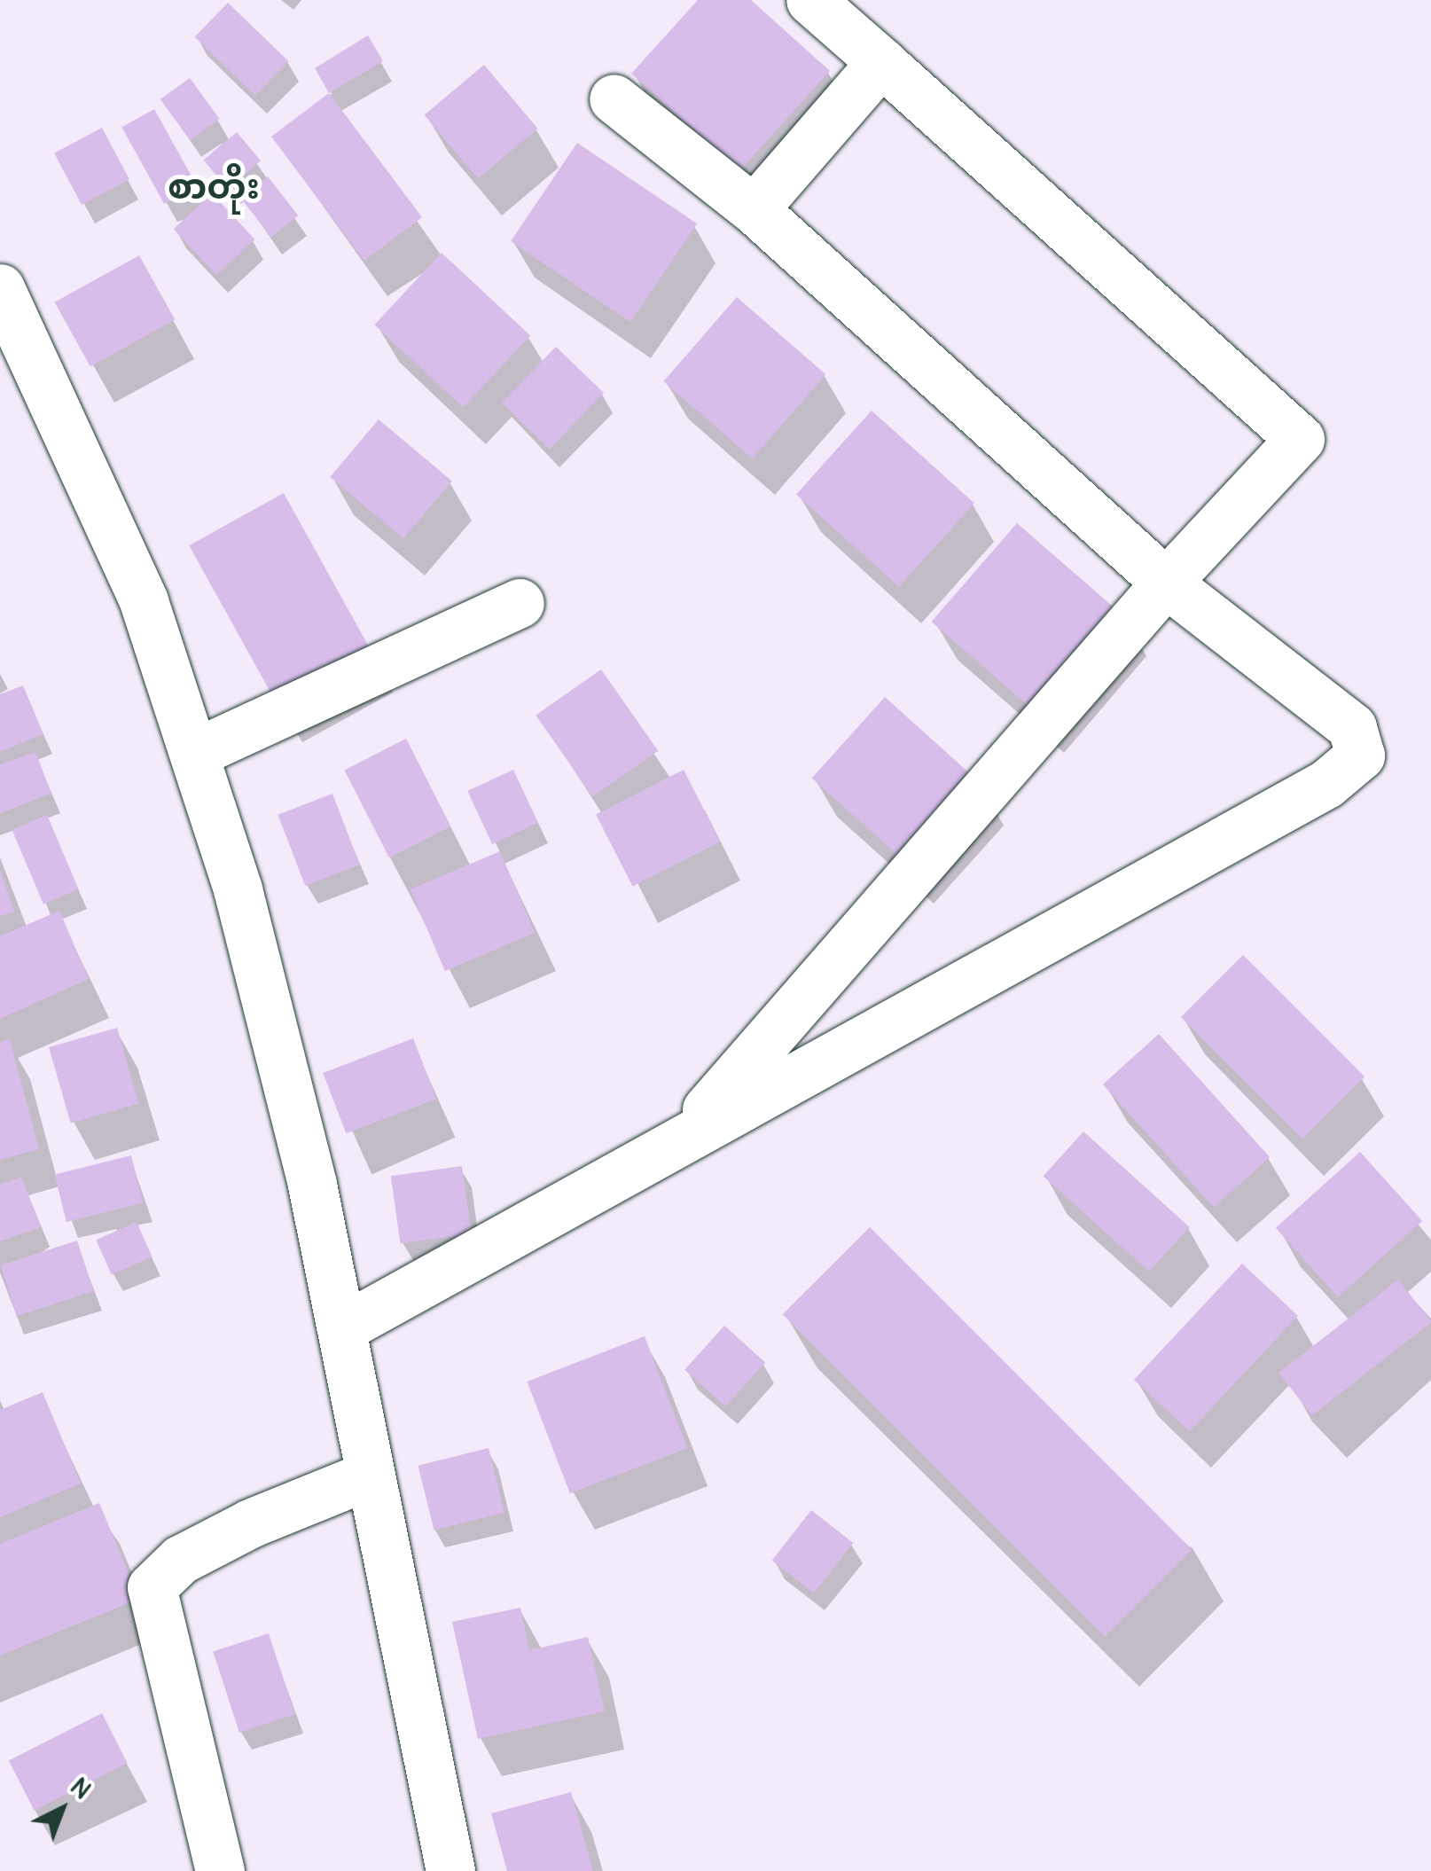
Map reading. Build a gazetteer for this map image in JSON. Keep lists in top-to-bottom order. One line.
{"districts":["စာတိုး"],"north":"top right"}
